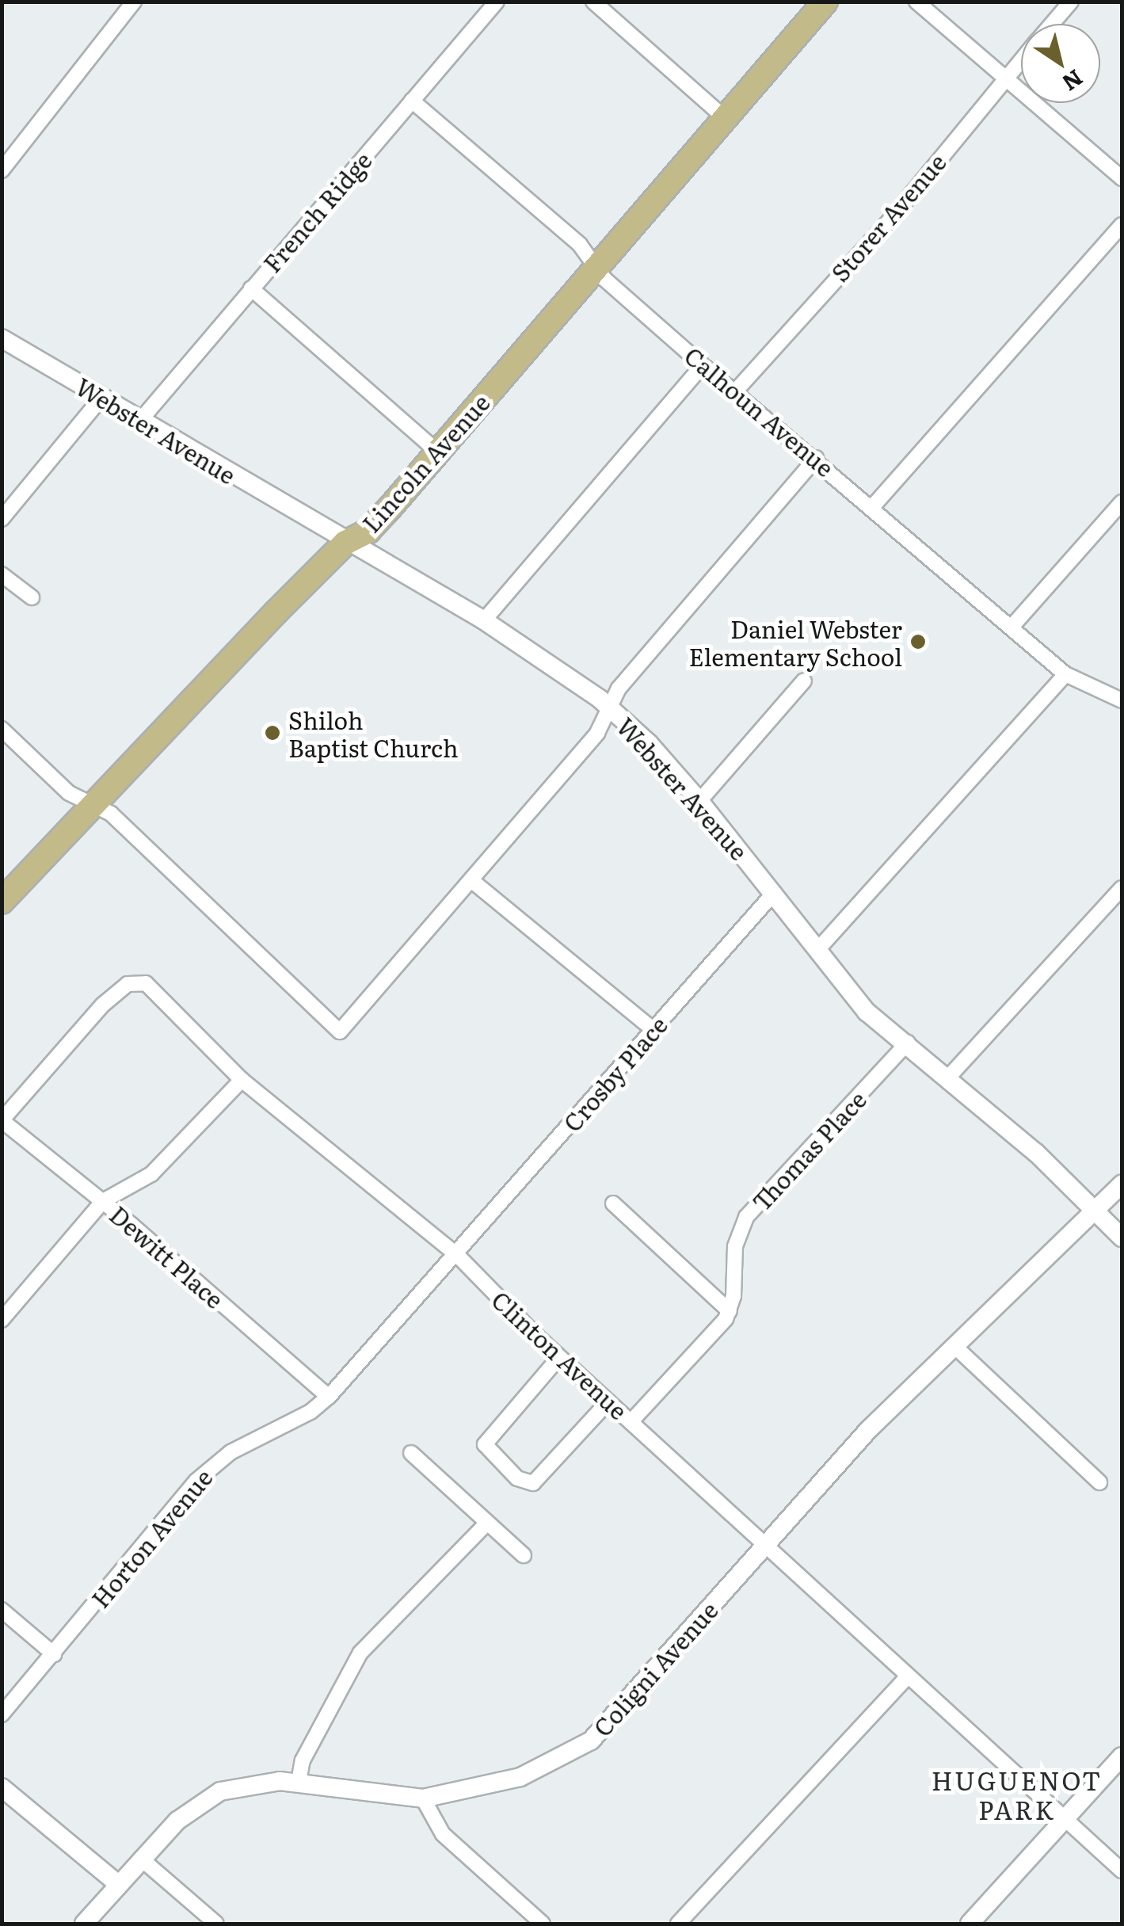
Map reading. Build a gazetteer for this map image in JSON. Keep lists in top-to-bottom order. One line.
{"streets":{"main road":["Lincoln Avenue"],"street":["French Ridge","Storer Avenue","Calhoun Avenue","Webster Avenue","Crosby Place","Thomas Place","Dewitt Place","Clinton Avenue","Horton Avenue","Coligni Avenue"]},"crossings":[["French Ridge","Calhoun Avenue"],["French Ridge","Webster Avenue"],["Storer Avenue","Calhoun Avenue"],["Calhoun Avenue","Lincoln Avenue"],["Webster Avenue","Lincoln Avenue"],["Webster Avenue","Crosby Place"],["Webster Avenue","Thomas Place"],["Webster Avenue","Coligni Avenue"],["Crosby Place","Clinton Avenue"],["Crosby Place","Horton Avenue"],["Dewitt Place","Clinton Avenue"],["Dewitt Place","Horton Avenue"],["Clinton Avenue","Horton Avenue"],["Clinton Avenue","Coligni Avenue"]],"districts":["HUGUENOT PARK"],"places":["Daniel Webster Elementary School","Shiloh Baptist Church"],"north":"bottom right"}
